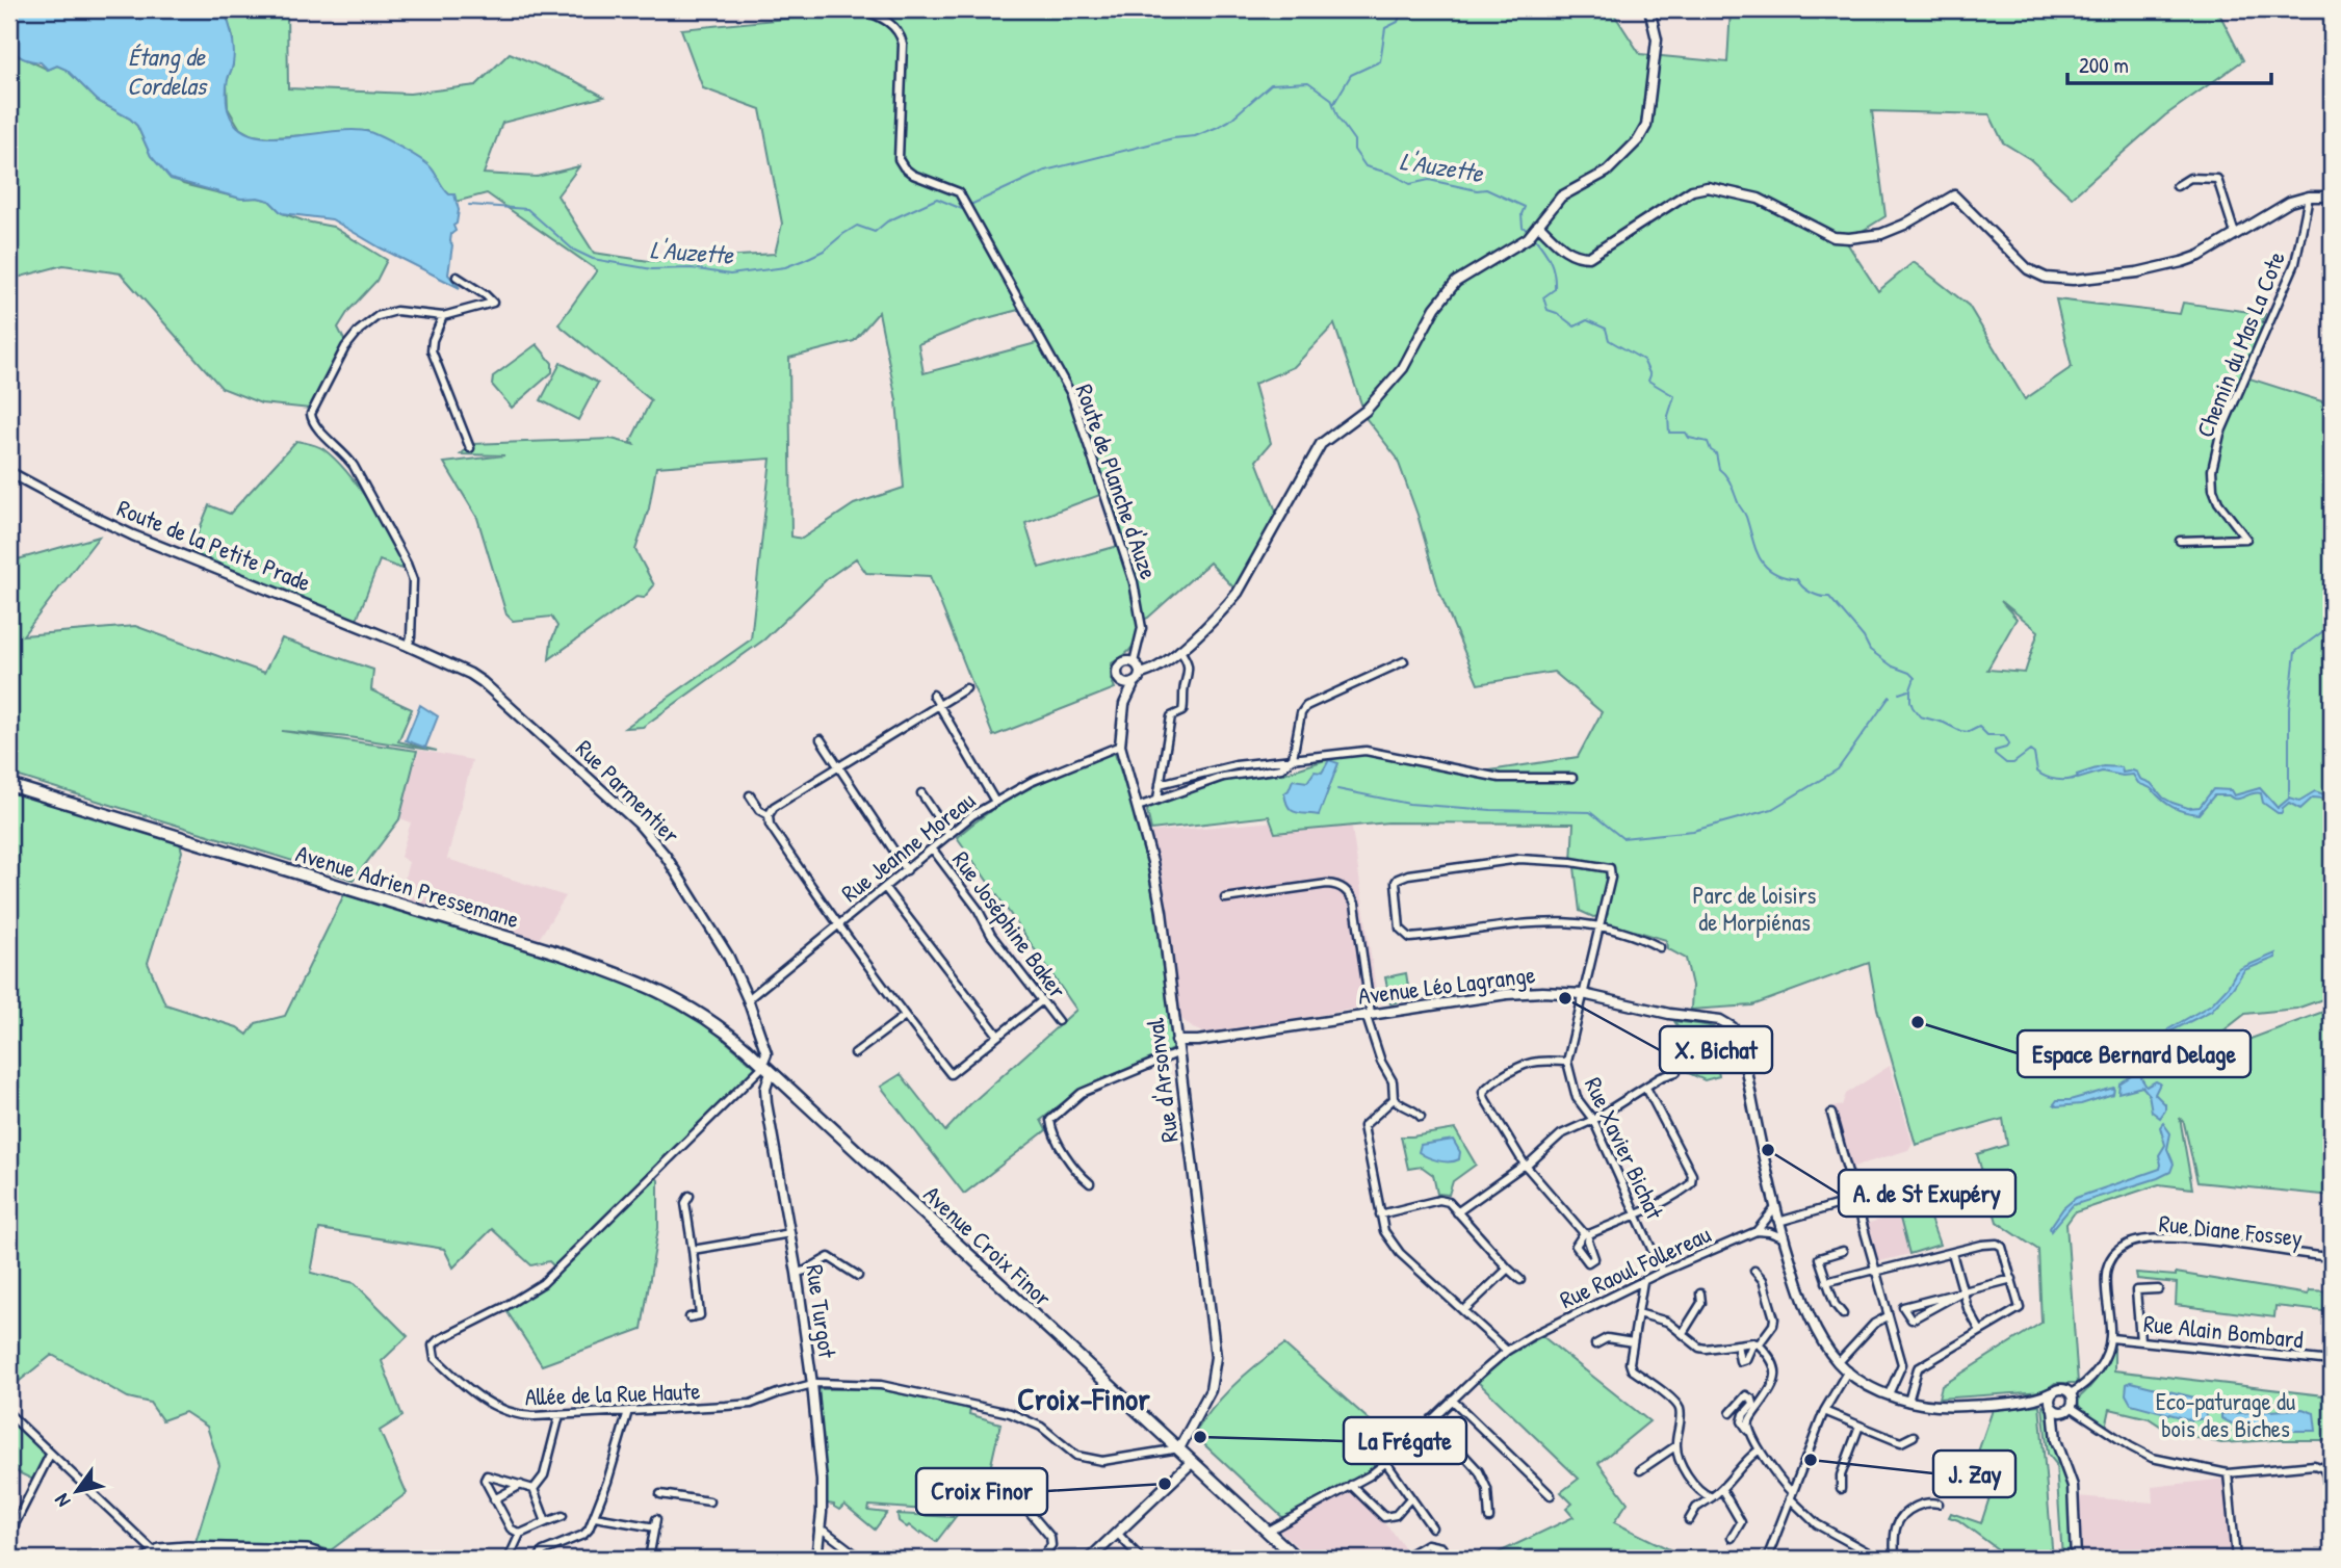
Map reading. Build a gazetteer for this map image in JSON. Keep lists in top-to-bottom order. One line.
{"streets":{"main road":["Avenue Adrien Pressemane","Avenue Croix Finor"],"street":["Chemin du Mas La Cote","Route de Planche d'Auze","Route de la Petite Prade","Rue Parmentier","Rue Jeanne Moreau","Rue Joséphine Baker","Avenue Léo Lagrange","Rue d'Arsonval","Rue Xavier Bichat","Rue Diane Fossey","Rue Raoul Follereau","Rue Turgot","Rue Alain Bombard","Allée de la Rue Haute"]},"crossings":[["Route de Planche d'Auze","Rue d'Arsonval"],["Route de la Petite Prade","Rue Parmentier"],["Rue Parmentier","Rue Jeanne Moreau"],["Rue Parmentier","Avenue Adrien Pressemane"],["Rue Parmentier","Avenue Croix Finor"],["Rue Parmentier","Rue Turgot"],["Rue Parmentier","Allée de la Rue Haute"],["Rue Jeanne Moreau","Rue Joséphine Baker"],["Avenue Adrien Pressemane","Avenue Croix Finor"],["Avenue Adrien Pressemane","Rue Turgot"],["Avenue Adrien Pressemane","Allée de la Rue Haute"],["Avenue Léo Lagrange","Rue d'Arsonval"],["Avenue Léo Lagrange","Rue Xavier Bichat"],["Rue d'Arsonval","Avenue Croix Finor"],["Rue d'Arsonval","Allée de la Rue Haute"],["Rue Xavier Bichat","Rue Raoul Follereau"],["Rue Diane Fossey","Rue Alain Bombard"],["Avenue Croix Finor","Rue Raoul Follereau"],["Avenue Croix Finor","Rue Turgot"],["Avenue Croix Finor","Allée de la Rue Haute"],["Rue Turgot","Allée de la Rue Haute"]],"districts":["Croix-Finor"],"water":["Étang de Cordelas","L'Auzette"],"parks":["Parc de loisirs de Morpiénas","Eco-paturage du bois des Biches"],"places":["X. Bichat","Espace Bernard Delage","A. de St Exupéry","La Frégate","J. Zay","Croix Finor"],"scale_bar":"200 m","north":"bottom left"}
